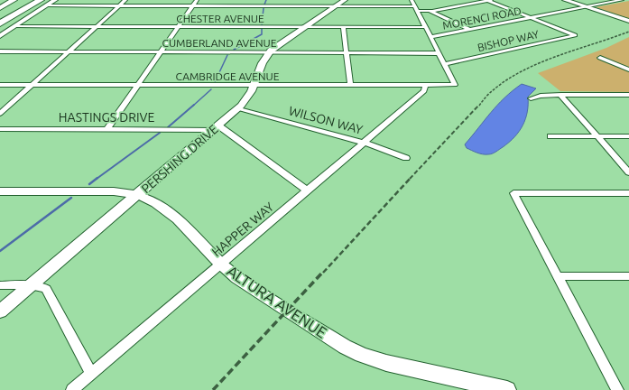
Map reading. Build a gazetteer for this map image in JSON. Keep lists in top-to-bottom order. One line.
{"streets":{"main road":["PERSHING DRIVE","ALTURA AVENUE"],"street":["CHESTER AVENUE","MORENCI ROAD","BISHOP WAY","CUMBERLAND AVENUE","CAMBRIDGE AVENUE","HASTINGS DRIVE","WILSON WAY","HAPPER WAY"]},"crossings":[["CHESTER AVENUE","PERSHING DRIVE"],["MORENCI ROAD","BISHOP WAY"],["BISHOP WAY","CAMBRIDGE AVENUE"],["CUMBERLAND AVENUE","PERSHING DRIVE"],["CAMBRIDGE AVENUE","PERSHING DRIVE"],["CAMBRIDGE AVENUE","HAPPER WAY"],["HASTINGS DRIVE","PERSHING DRIVE"],["WILSON WAY","PERSHING DRIVE"],["WILSON WAY","HAPPER WAY"],["PERSHING DRIVE","ALTURA AVENUE"],["HAPPER WAY","ALTURA AVENUE"]]}
